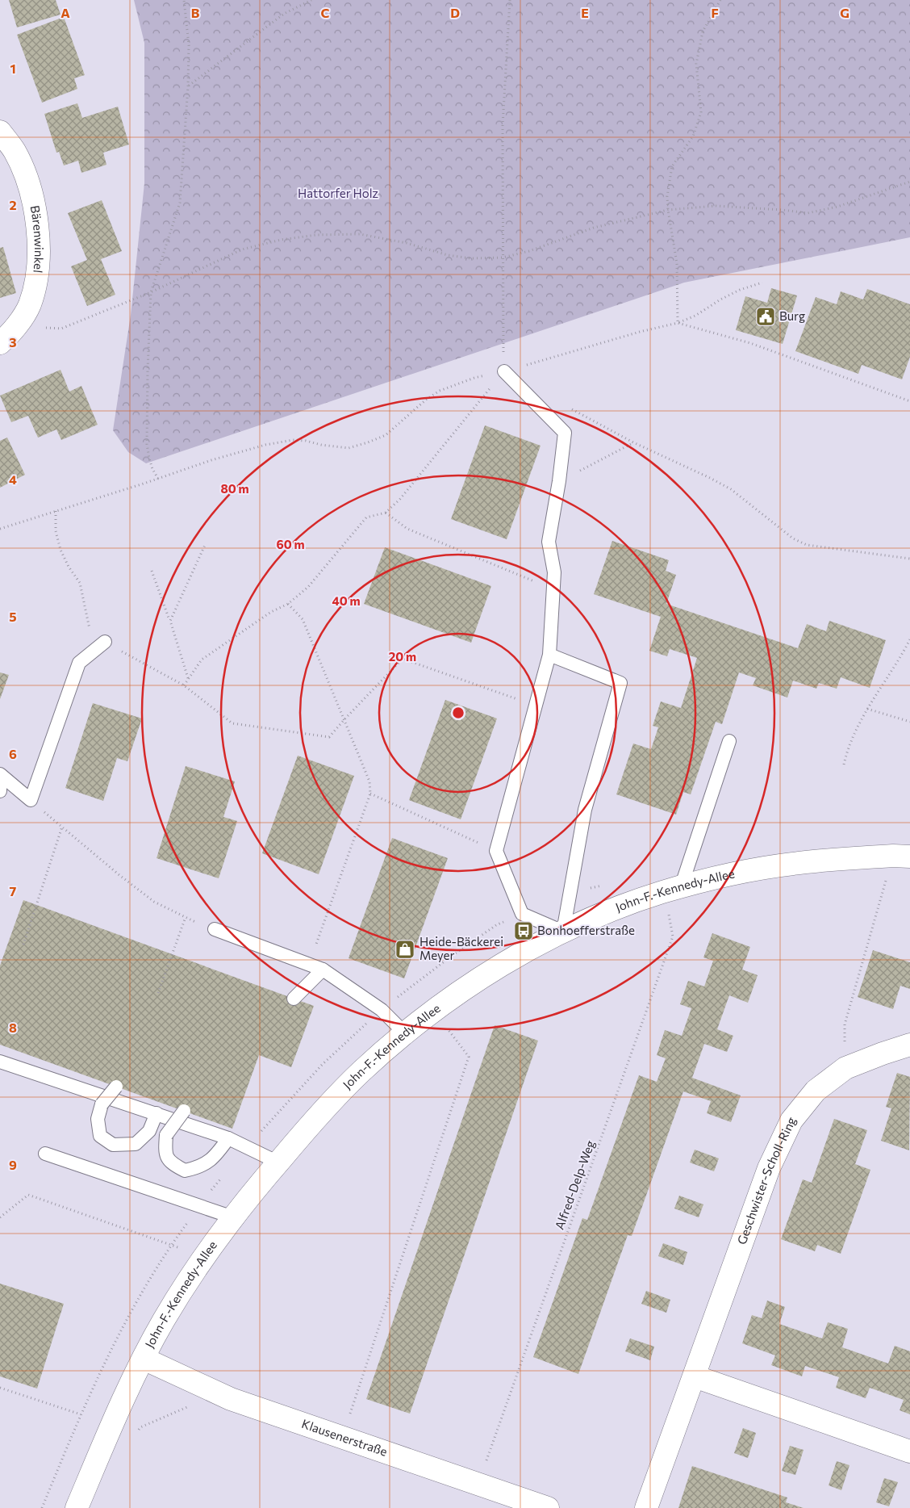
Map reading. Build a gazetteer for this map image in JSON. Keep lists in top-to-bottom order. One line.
{"streets":{"street":["Bärenwinkel","John-F.-Kennedy-Allee","Geschwister-Scholl-Ring","Klausenerstraße"],"path":["Alfred-Delp-Weg"]},"crossings":[["John-F.-Kennedy-Allee","Alfred-Delp-Weg"],["John-F.-Kennedy-Allee","Klausenerstraße"],["Alfred-Delp-Weg","Klausenerstraße"]],"parks":["Hattorfer Holz"],"places":{"public building":["Burg"],"bus stop":["Bonhoefferstraße"],"shop":["Heide-Bäckerei Meyer"]},"grid":{"columns":["A","B","C","D","E","F","G"],"rows":["1","2","3","4","5","6","7","8","9"]},"rings":["80 m","60 m","40 m","20 m"]}
